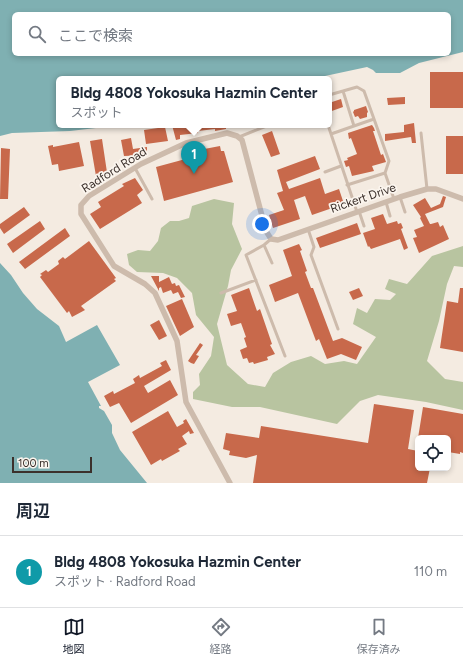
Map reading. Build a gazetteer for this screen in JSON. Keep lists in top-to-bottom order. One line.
{"streets":{"street":["Radford Road","Rickert Drive"]},"scale_bar":"100 m","page":{"search":"ここで検索","popup":["Bldg 4808 Yokosuka Hazmin Center","スポット"],"pins":"1","scale":"100 m","heading":"周辺","list":[{"mark":"1","name":"Bldg 4808 Yokosuka Hazmin Center","note":"スポット · Radford Road","value":"110 m"}],"nav":["地図","経路","保存済み"]}}
